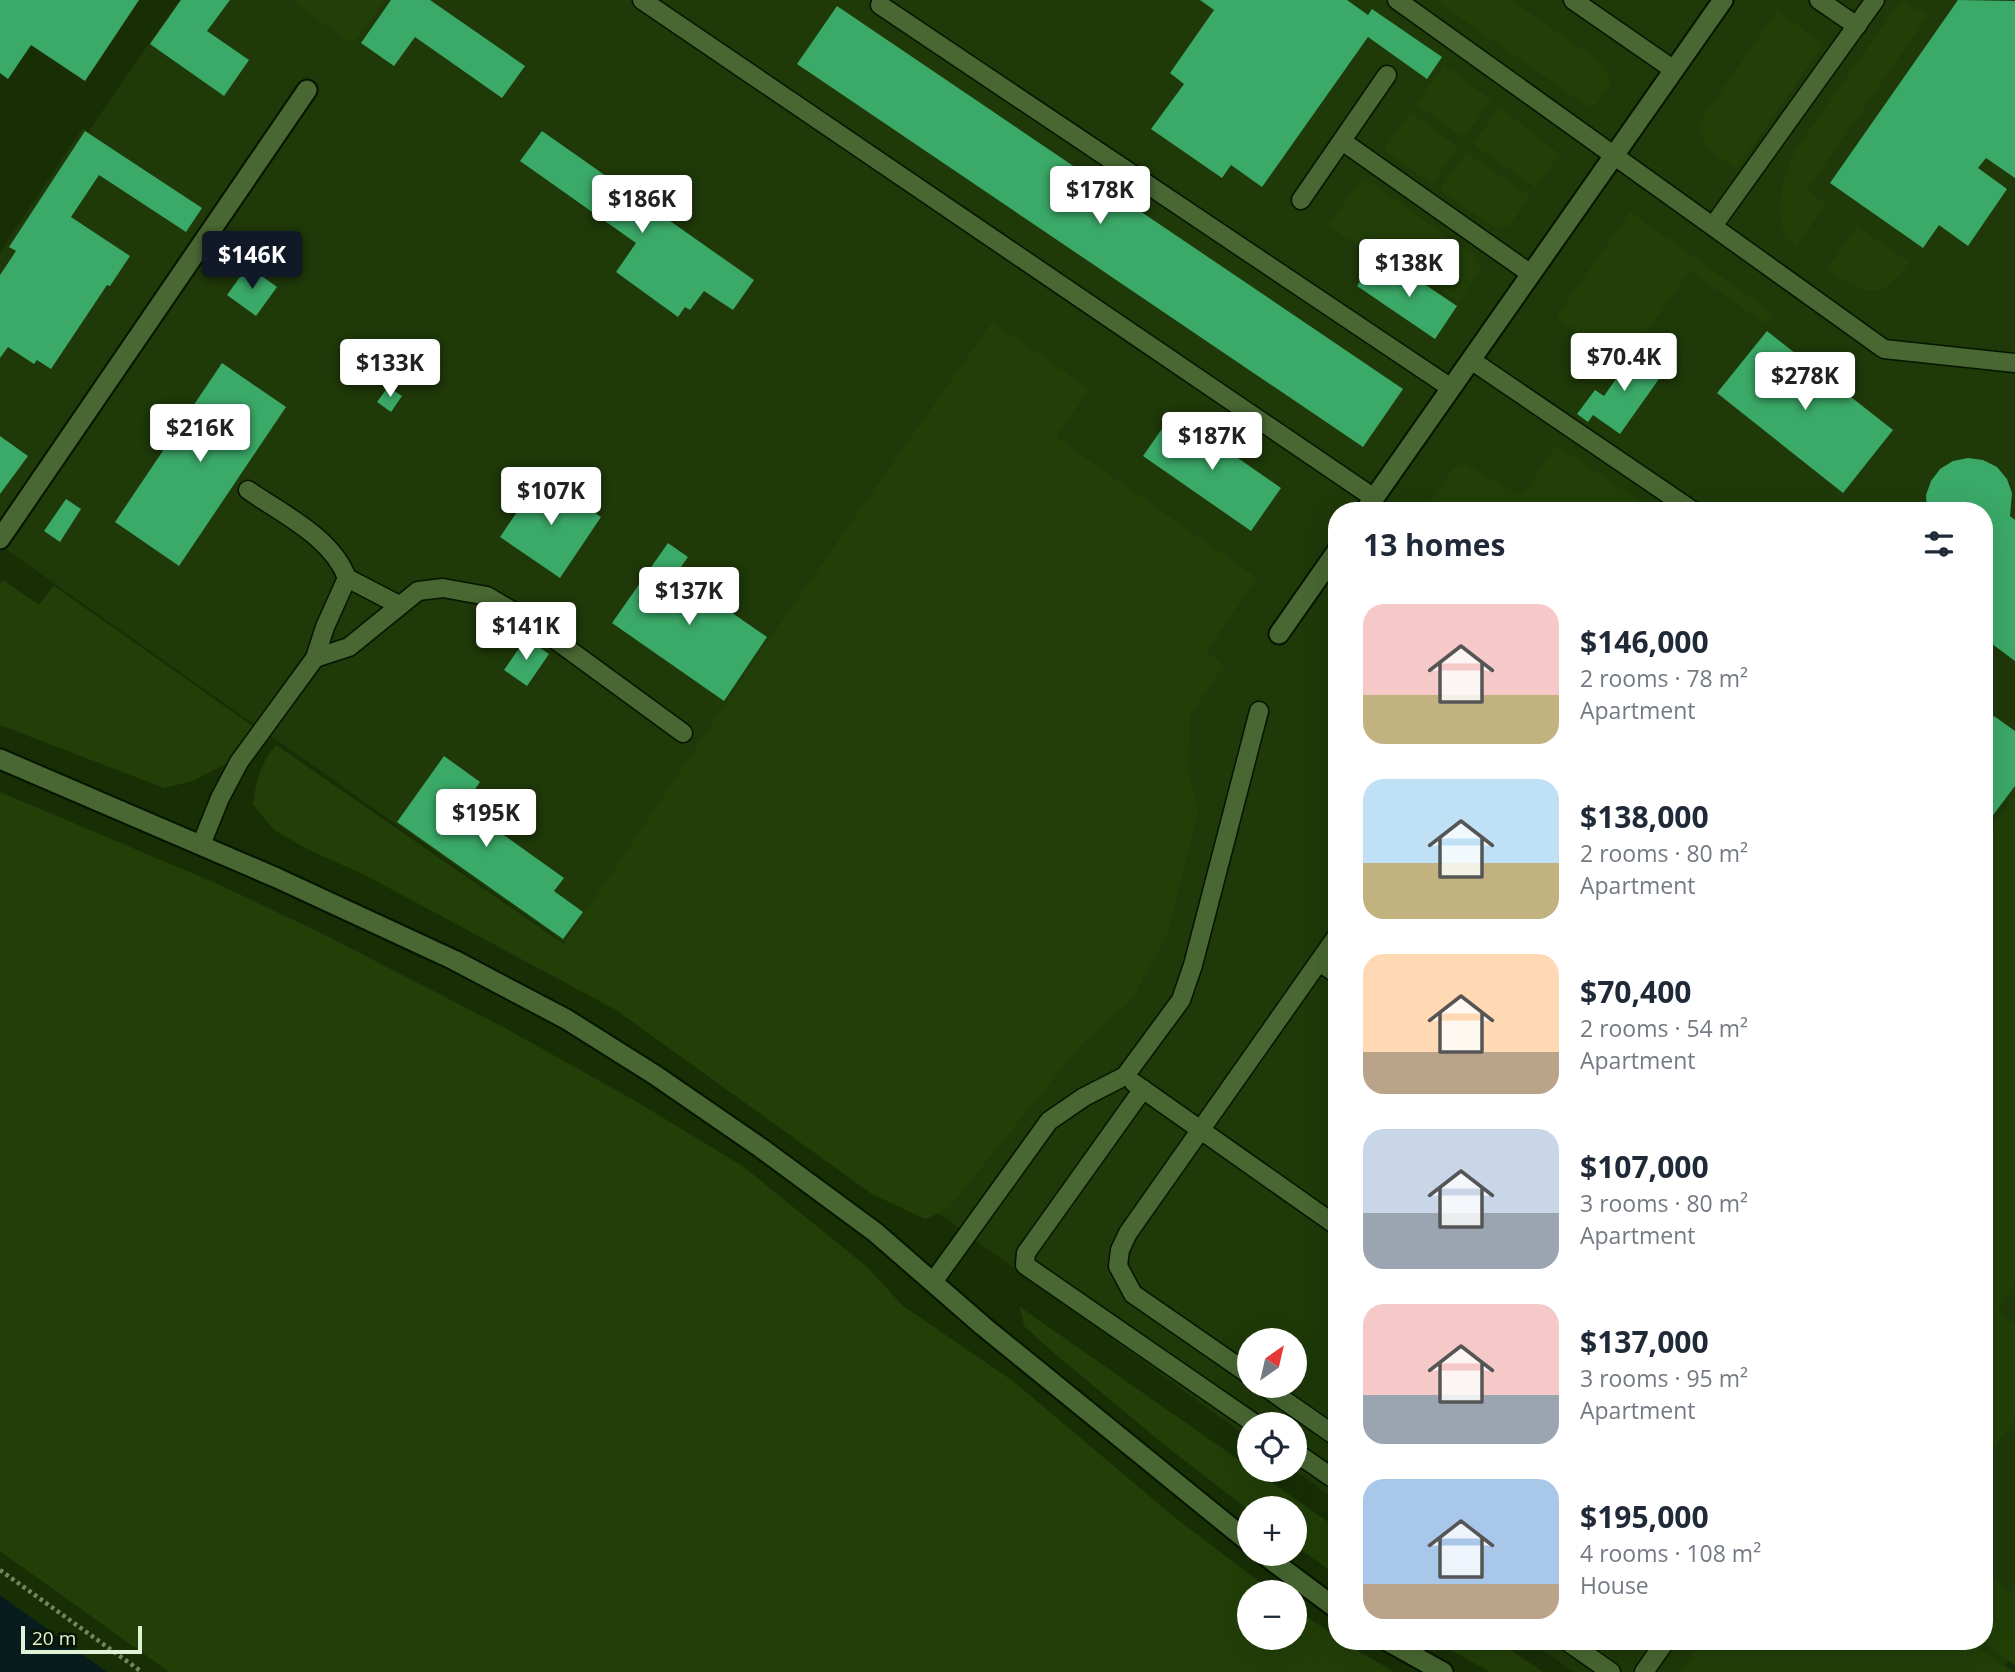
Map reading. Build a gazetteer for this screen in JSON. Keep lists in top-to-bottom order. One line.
{"scale_bar":"20 m","north":"top right","page":{"price":["$178K","$186K","$146K","$138K","$70.4K","$133K","$278K","$216K","$187K","$107K","$137K","$141K","$195K"],"heading":"13 homes","list":[{"name":"$146,000","note":"2 rooms · 78 m² · Apartment"},{"name":"$138,000","note":"2 rooms · 80 m² · Apartment"},{"name":"$70,400","note":"2 rooms · 54 m² · Apartment"},{"name":"$107,000","note":"3 rooms · 80 m² · Apartment"},{"name":"$137,000","note":"3 rooms · 95 m² · Apartment"},{"name":"$195,000","note":"4 rooms · 108 m² · House"}],"map_buttons":["+","−"],"scale":"20 m"}}
